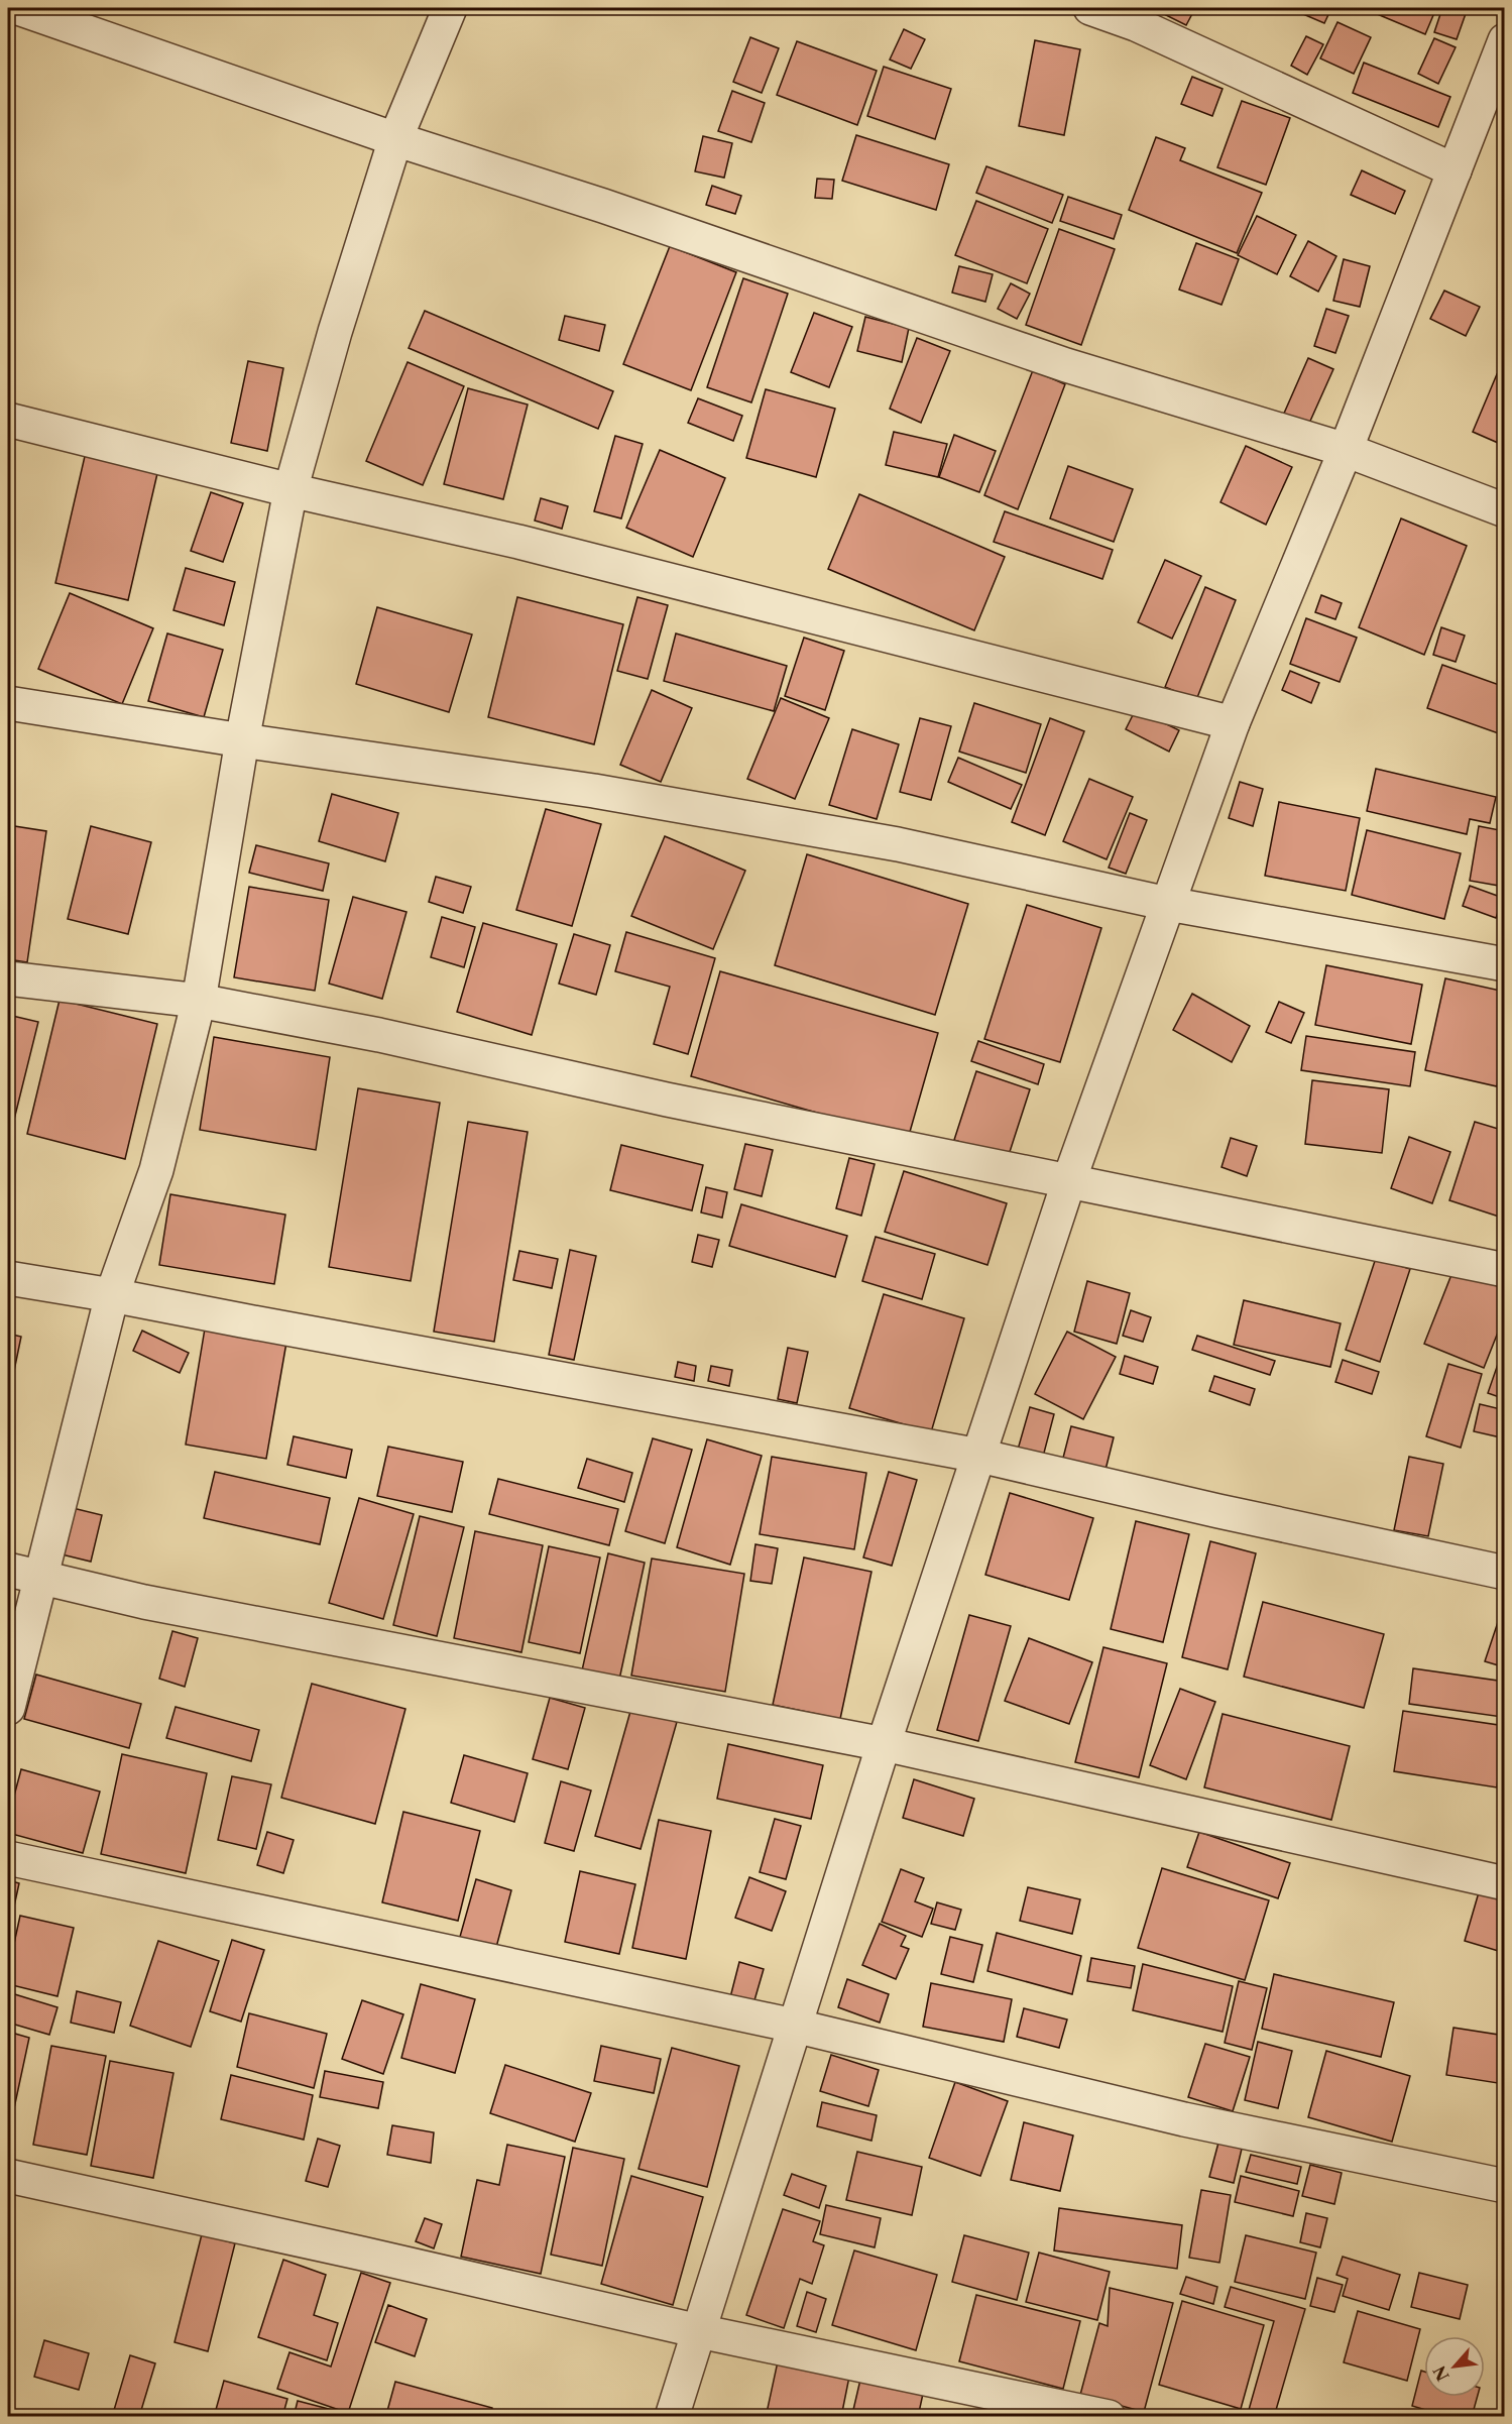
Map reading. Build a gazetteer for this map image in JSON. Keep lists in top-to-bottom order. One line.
{"north":"bottom left"}
